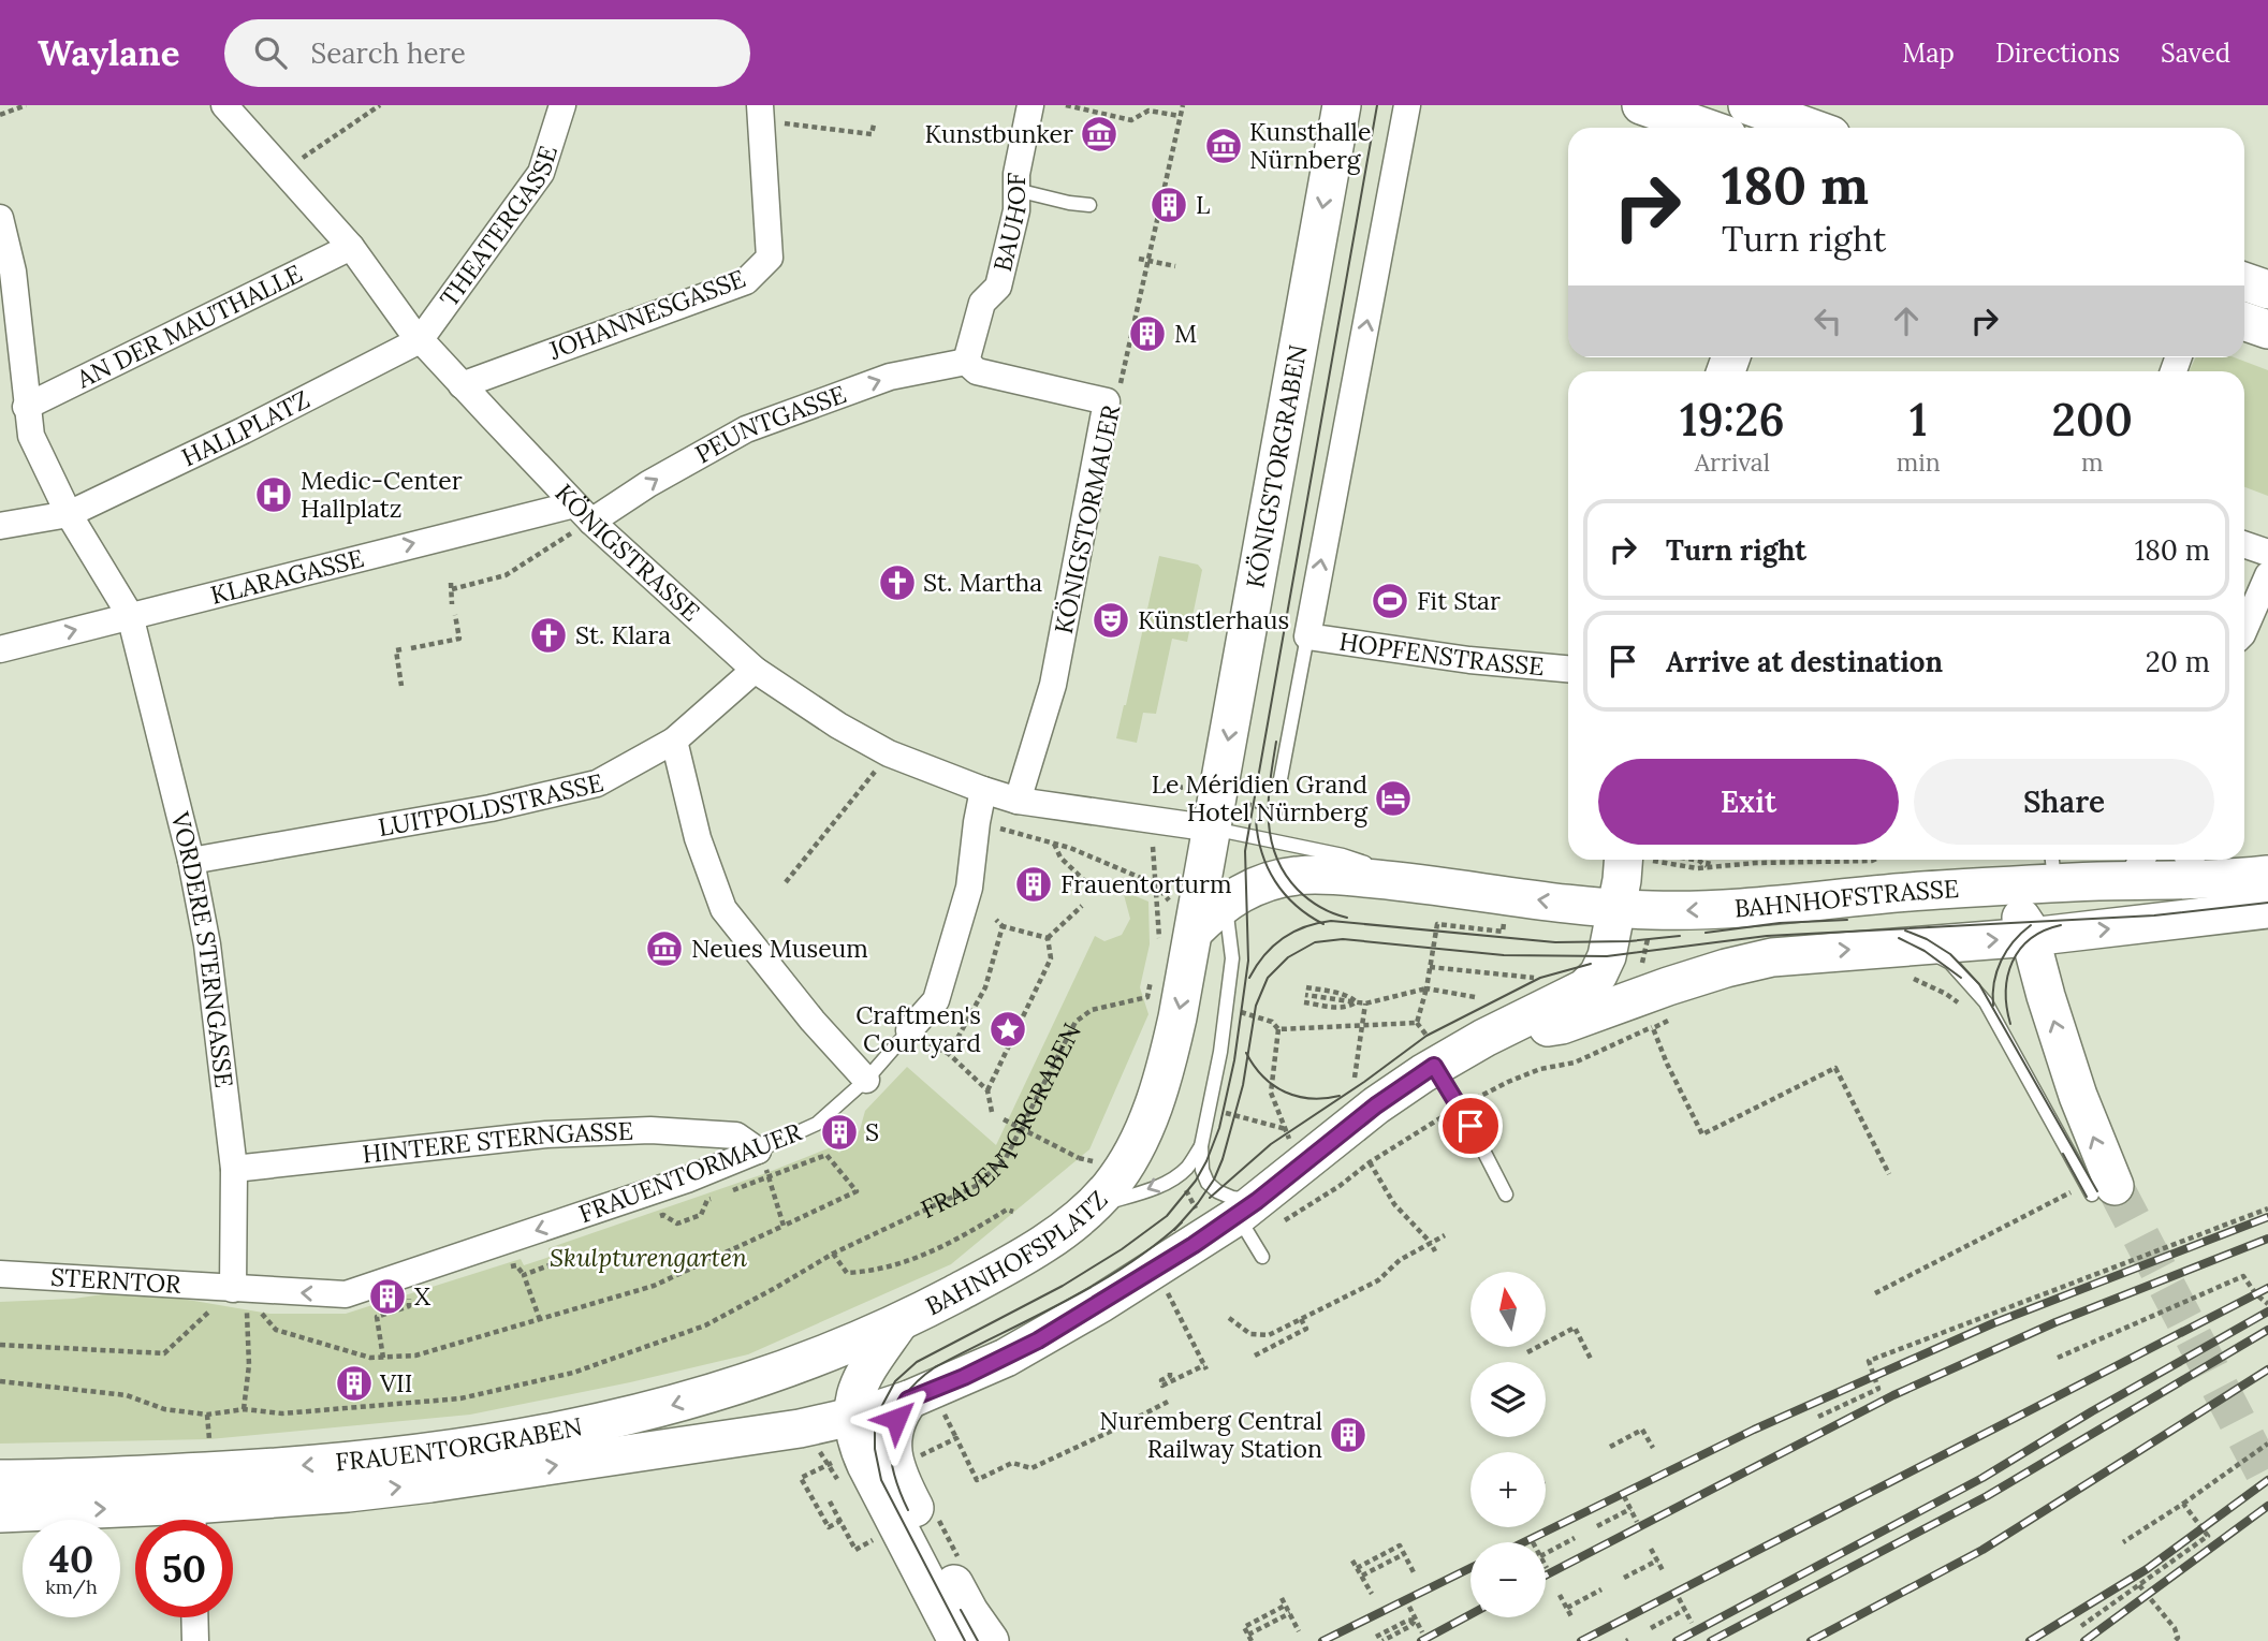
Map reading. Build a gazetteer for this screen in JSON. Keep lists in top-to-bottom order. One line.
{"streets":{"main road":["KÖNIGSTORGRABEN","BAHNHOFSTRASSE","FRAUENTORGRABEN","BAHNHOFSPLATZ"],"street":["BAUHOF","THEATERGASSE","JOHANNESGASSE","AN DER MAUTHALLE","PEUNTGASSE","HALLPLATZ","KÖNIGSTORMAUER","KÖNIGSTRASSE","KLARAGASSE","HOPFENSTRASSE","LUITPOLDSTRASSE","VORDERE STERNGASSE","HINTERE STERNGASSE","FRAUENTORMAUER","STERNTOR"]},"crossings":[["BAUHOF","PEUNTGASSE"],["THEATERGASSE","HALLPLATZ"],["THEATERGASSE","KÖNIGSTRASSE"],["JOHANNESGASSE","KÖNIGSTRASSE"],["AN DER MAUTHALLE","KÖNIGSTRASSE"],["PEUNTGASSE","KÖNIGSTRASSE"],["PEUNTGASSE","KLARAGASSE"],["HALLPLATZ","KÖNIGSTRASSE"],["KÖNIGSTORGRABEN","KÖNIGSTRASSE"],["KÖNIGSTORGRABEN","BAHNHOFSTRASSE"],["KÖNIGSTORGRABEN","BAHNHOFSPLATZ"],["KÖNIGSTORMAUER","KÖNIGSTRASSE"],["KÖNIGSTRASSE","KLARAGASSE"],["KÖNIGSTRASSE","LUITPOLDSTRASSE"],["KÖNIGSTRASSE","BAHNHOFSTRASSE"],["KÖNIGSTRASSE","FRAUENTORMAUER"],["KÖNIGSTRASSE","BAHNHOFSPLATZ"],["KLARAGASSE","VORDERE STERNGASSE"],["LUITPOLDSTRASSE","VORDERE STERNGASSE"],["BAHNHOFSTRASSE","BAHNHOFSPLATZ"],["VORDERE STERNGASSE","HINTERE STERNGASSE"],["VORDERE STERNGASSE","FRAUENTORMAUER"],["VORDERE STERNGASSE","STERNTOR"],["FRAUENTORGRABEN","BAHNHOFSPLATZ"],["HINTERE STERNGASSE","FRAUENTORMAUER"],["FRAUENTORMAUER","STERNTOR"]],"one_way":["PEUNTGASSE","KÖNIGSTORGRABEN","KLARAGASSE","FRAUENTORMAUER"],"parks":["Skulpturengarten"],"places":{"museum":["Kunstbunker","Kunsthalle Nürnberg","Neues Museum"],"building":["L","M","Frauentorturm","S","X","VII","Nuremberg Central Railway Station"],"hospital":["Medic-Center Hallplatz"],"church":["St. Martha","St. Klara"],"sports":["Fit Star"],"theatre":["Künstlerhaus"],"hotel":["Le Méridien Grand Hotel Nürnberg"],"place":["Craftmen's Courtyard"]},"north":"top","page":{"header":"Waylane","search":"Search here","nav":["Map","Directions","Saved"],"turn":["180 m","Turn right"],"eta":["19:26","Arrival","1","min","200","m"],"list":[{"name":"Turn right","value":"180 m"},{"name":"Arrive at destination","value":"20 m"}],"buttons":["Exit","Share"],"map_buttons":["+","−"],"speed":"40 km/h","limit":"50"}}
